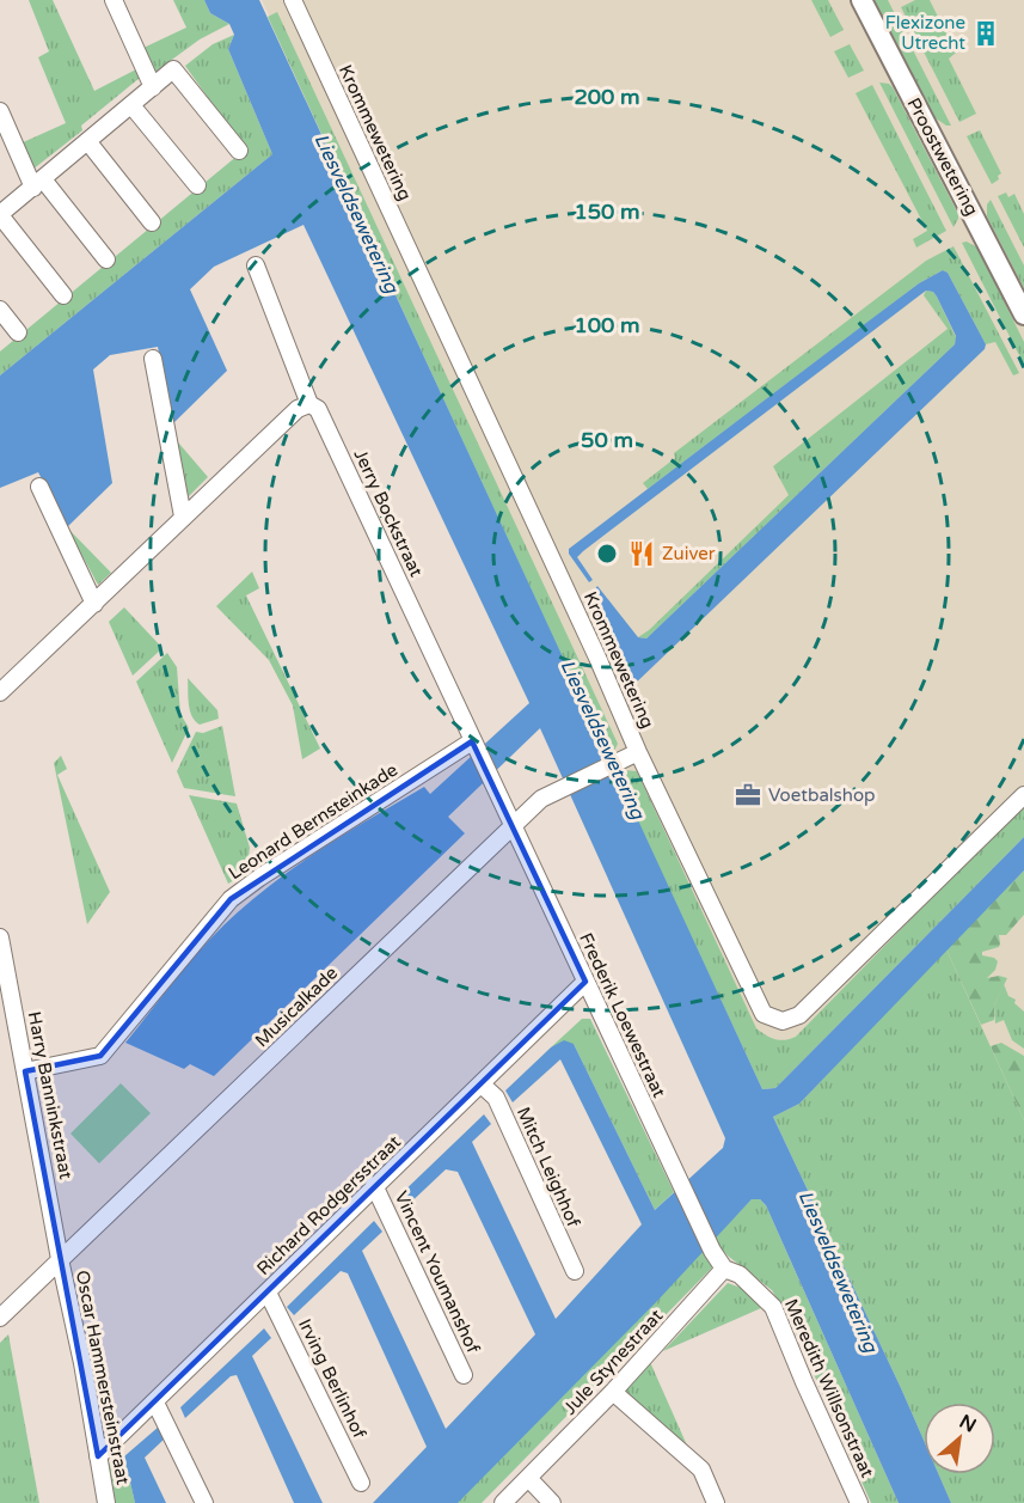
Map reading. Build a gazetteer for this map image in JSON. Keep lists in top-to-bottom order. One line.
{"streets":{"street":["Krommewetering","Proostwetering","Jerry Bockstraat","Leonard Bernsteinkade","Musicalkade","Frederik Loewestraat","Harry Banninkstraat","Mitch Leighhof","Richard Rodgersstraat","Vincent Youmanshof","Jule Stynestraat","Oscar Hammersteinstraat","Irving Berlinhof","Meredith Willsonstraat"]},"crossings":[["Krommewetering","Musicalkade"],["Jerry Bockstraat","Leonard Bernsteinkade"],["Jerry Bockstraat","Frederik Loewestraat"],["Leonard Bernsteinkade","Harry Banninkstraat"],["Musicalkade","Frederik Loewestraat"],["Musicalkade","Harry Banninkstraat"],["Musicalkade","Oscar Hammersteinstraat"],["Frederik Loewestraat","Richard Rodgersstraat"],["Frederik Loewestraat","Jule Stynestraat"],["Frederik Loewestraat","Meredith Willsonstraat"],["Harry Banninkstraat","Oscar Hammersteinstraat"],["Mitch Leighhof","Richard Rodgersstraat"],["Richard Rodgersstraat","Vincent Youmanshof"],["Richard Rodgersstraat","Oscar Hammersteinstraat"],["Richard Rodgersstraat","Irving Berlinhof"],["Jule Stynestraat","Meredith Willsonstraat"]],"water":["Liesveldsewetering"],"places":{"building":["Flexizone Utrecht"],"restaurant":["Zuiver"],"office":["Voetbalshop"]},"north":"top right","rings":["200 m","150 m","100 m","50 m"]}
